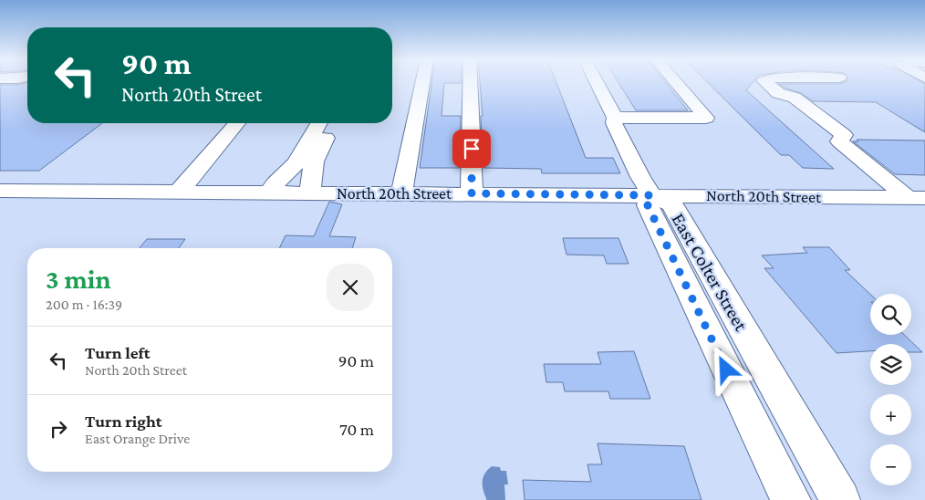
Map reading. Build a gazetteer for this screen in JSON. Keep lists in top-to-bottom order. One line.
{"streets":{"street":["North 20th Street","East Colter Street"]},"crossings":[["North 20th Street","East Colter Street"]],"page":{"turn":["90 m","North 20th Street"],"heading":["3 min","200 m · 16:39"],"map_buttons":["+","−"],"list":[{"name":"Turn left","note":"North 20th Street","value":"90 m"},{"name":"Turn right","note":"East Orange Drive","value":"70 m"}]}}
